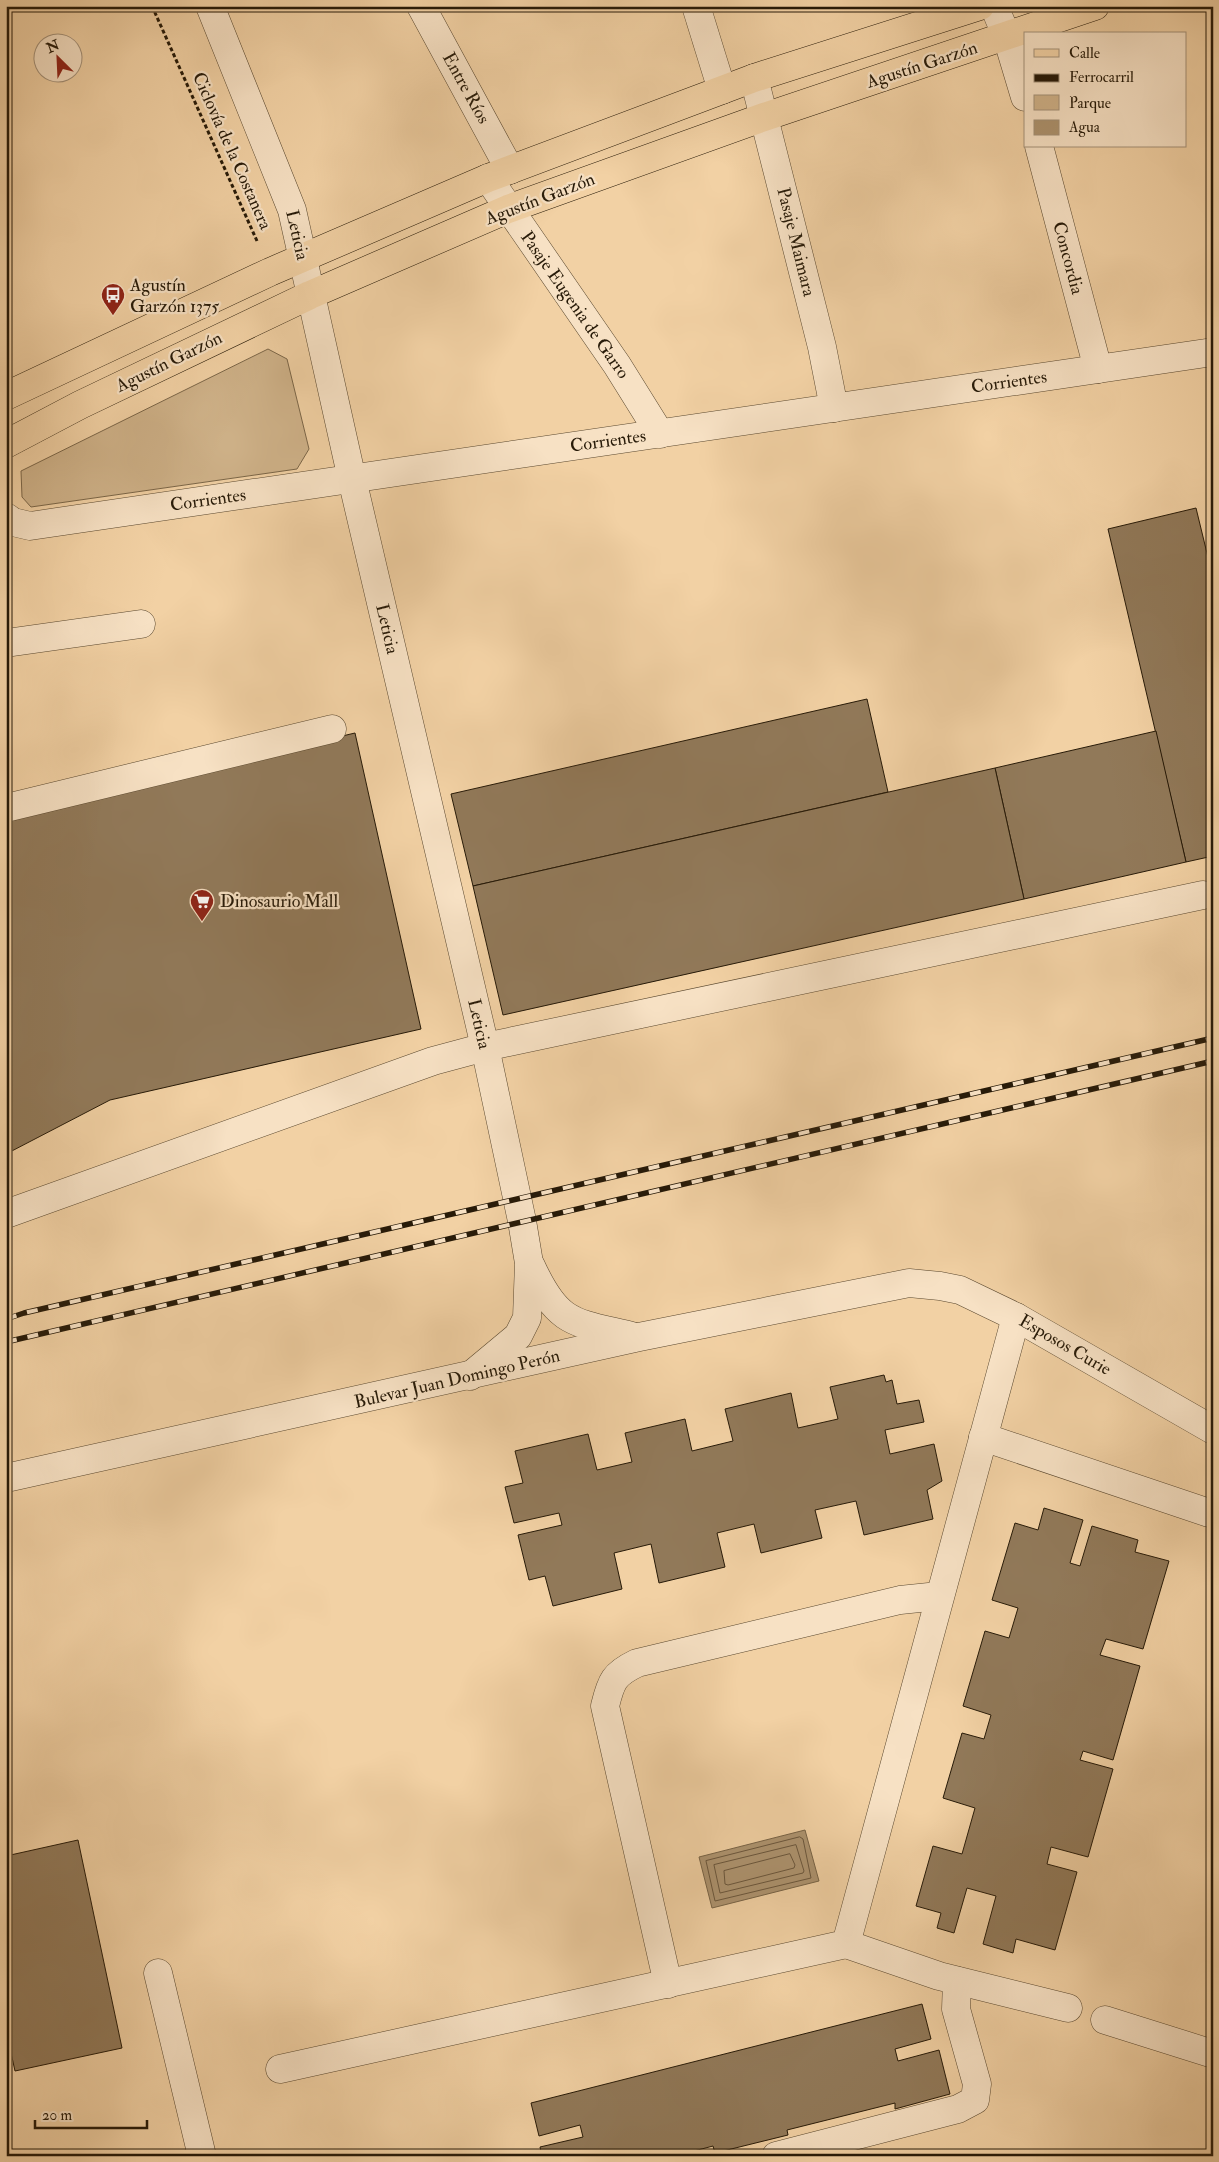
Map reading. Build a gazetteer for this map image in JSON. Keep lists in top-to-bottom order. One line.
{"streets":{"main road":["Agustín Garzón"],"street":["Entre Ríos","Leticia","Pasaje Maimara","Concordia","Pasaje Eugenia de Garro","Corrientes","Esposos Curie","Bulevar Juan Domingo Perón"],"path":["Ciclovía de la Costanera"]},"crossings":[["Agustín Garzón","Leticia"],["Agustín Garzón","Pasaje Maimara"],["Agustín Garzón","Pasaje Eugenia de Garro"],["Entre Ríos","Pasaje Eugenia de Garro"],["Leticia","Corrientes"],["Leticia","Bulevar Juan Domingo Perón"],["Pasaje Maimara","Corrientes"],["Concordia","Corrientes"],["Pasaje Eugenia de Garro","Corrientes"],["Esposos Curie","Bulevar Juan Domingo Perón"]],"places":{"bus stop":["Agustín Garzón 1375"],"supermarket":["Dinosaurio Mall"]},"legend":["Calle","Ferrocarril","Parque","Agua"],"scale_bar":"20 m","north":"top left"}
